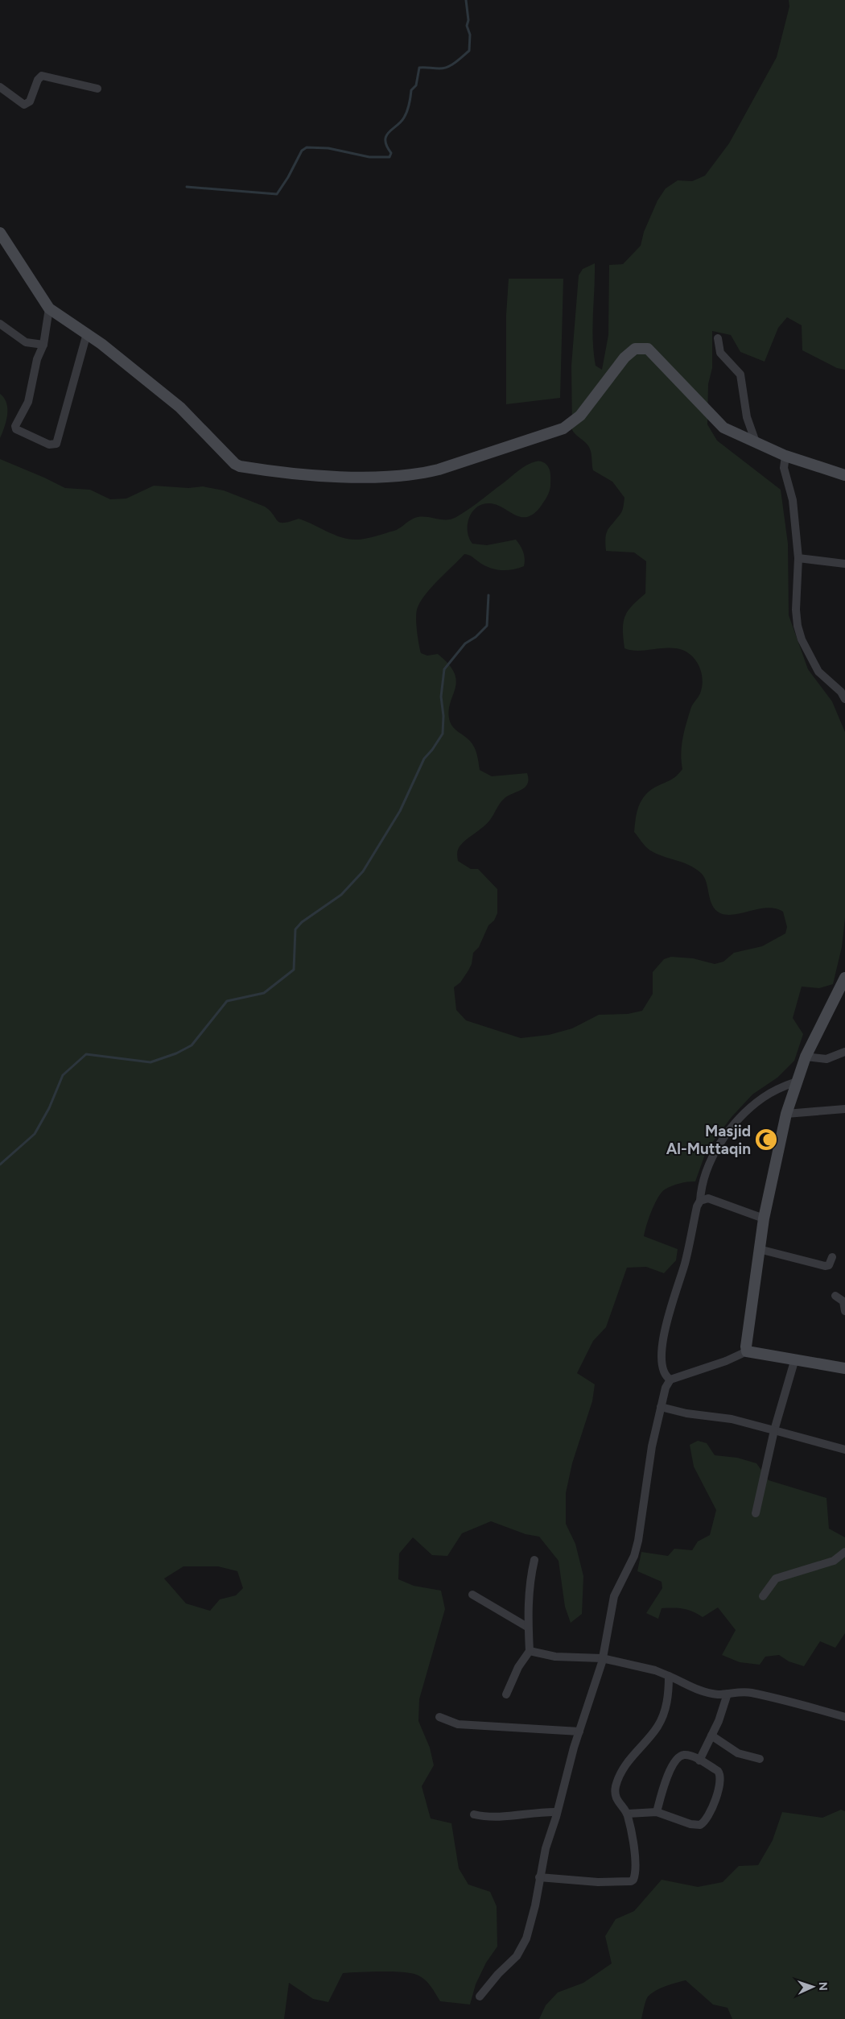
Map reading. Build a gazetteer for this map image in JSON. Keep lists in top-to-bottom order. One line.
{"places":{"mosque":["Masjid Al-Muttaqin"]},"north":"right"}
